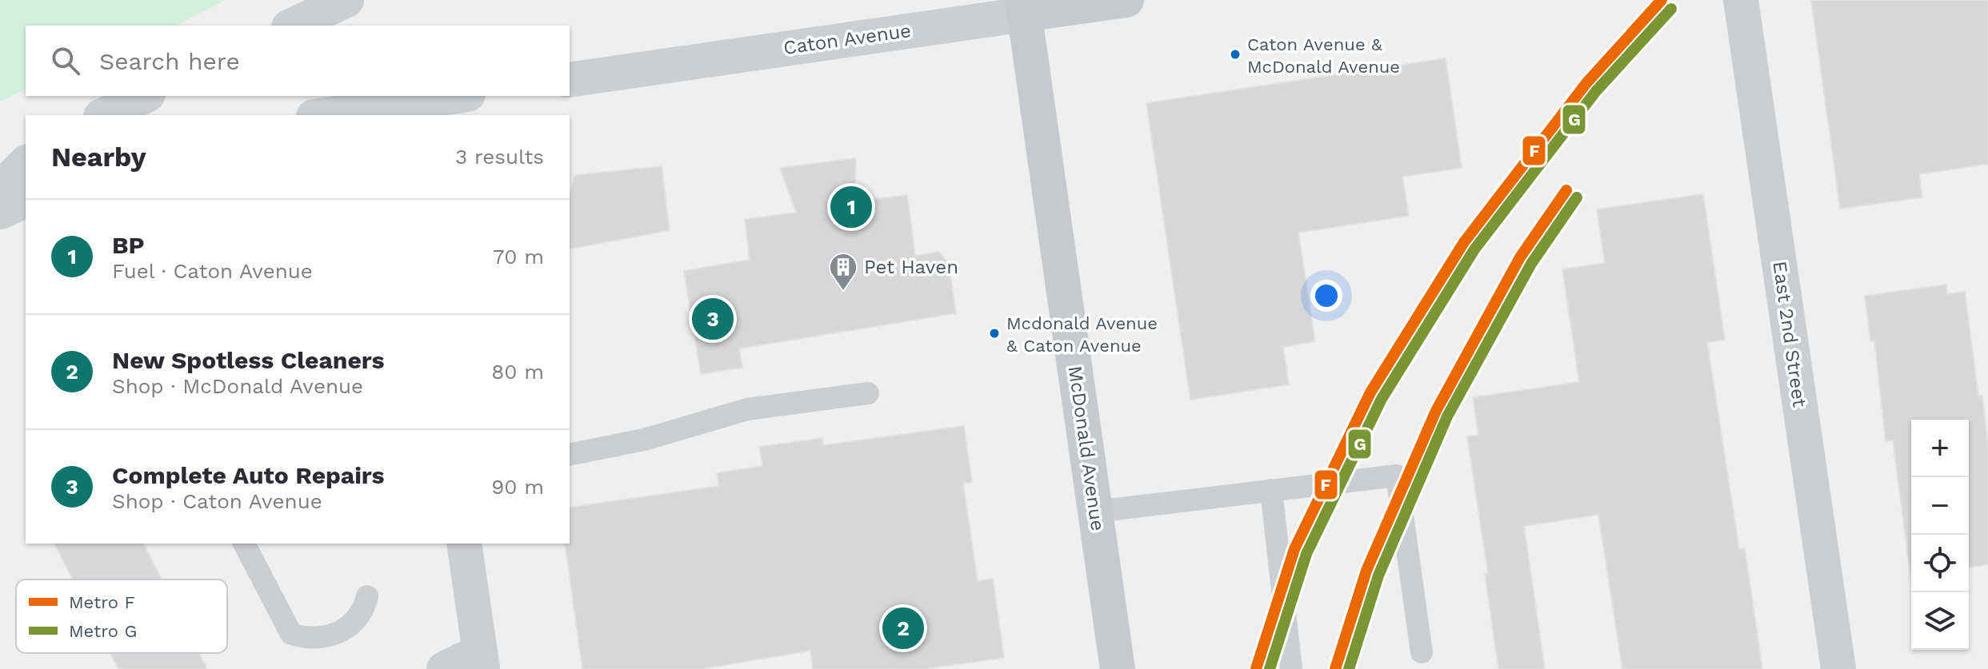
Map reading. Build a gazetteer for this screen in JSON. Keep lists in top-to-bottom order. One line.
{"streets":{"main road":["Caton Avenue","McDonald Avenue"],"street":["East 2nd Street"]},"crossings":[["Caton Avenue","McDonald Avenue"]],"places":{"other":["Caton Avenue & McDonald Avenue","Mcdonald Avenue & Caton Avenue"],"building":["Pet Haven"]},"lines":["metro line F","metro line G"],"legend":["Metro F","Metro G"],"page":{"search":"Search here","heading":["Nearby","3 results"],"pins":["1","3","2"],"list":[{"mark":"1","name":"BP","note":"Fuel · Caton Avenue","value":"70 m"},{"mark":"2","name":"New Spotless Cleaners","note":"Shop · McDonald Avenue","value":"80 m"},{"mark":"3","name":"Complete Auto Repairs","note":"Shop · Caton Avenue","value":"90 m"}],"map_buttons":["+","−"]}}
